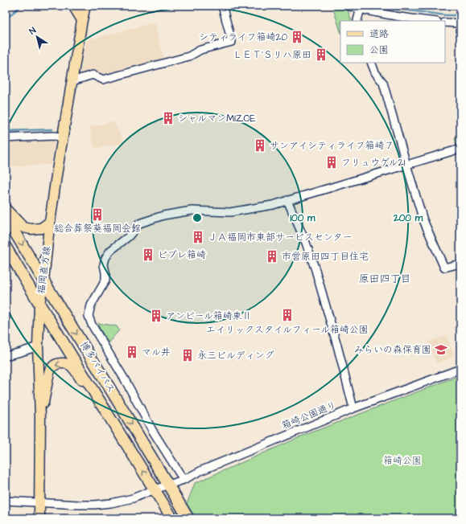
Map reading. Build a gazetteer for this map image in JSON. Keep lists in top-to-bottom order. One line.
{"streets":{"highway":["博多バイパス"],"main road":["福岡直方線"],"street":["箱崎公園通り"]},"crossings":[["福岡直方線","博多バイパス"],["福岡直方線","箱崎公園通り"],["博多バイパス","箱崎公園通り"]],"districts":["原田四丁目"],"parks":["箱崎公園"],"places":{"building":["シティライフ箱崎20","ＬＥＴ’Ｓリハ原田","シャルマンMIZOE","サンアイシティライフ箱崎７","フリュウゲル21","総合葬祭葵福岡会館","ＪＡ福岡市東部サービスセンター","ビブレ箱崎","市営原田四丁目住宅","エイリックスタイルフィール箱崎公園","アンピール箱崎東Ⅱ","マル井","永三ビルディング"],"school or university":["みらいの森保育園"]},"legend":["道路","公園"],"north":"top left","rings":["100 m","200 m"]}
